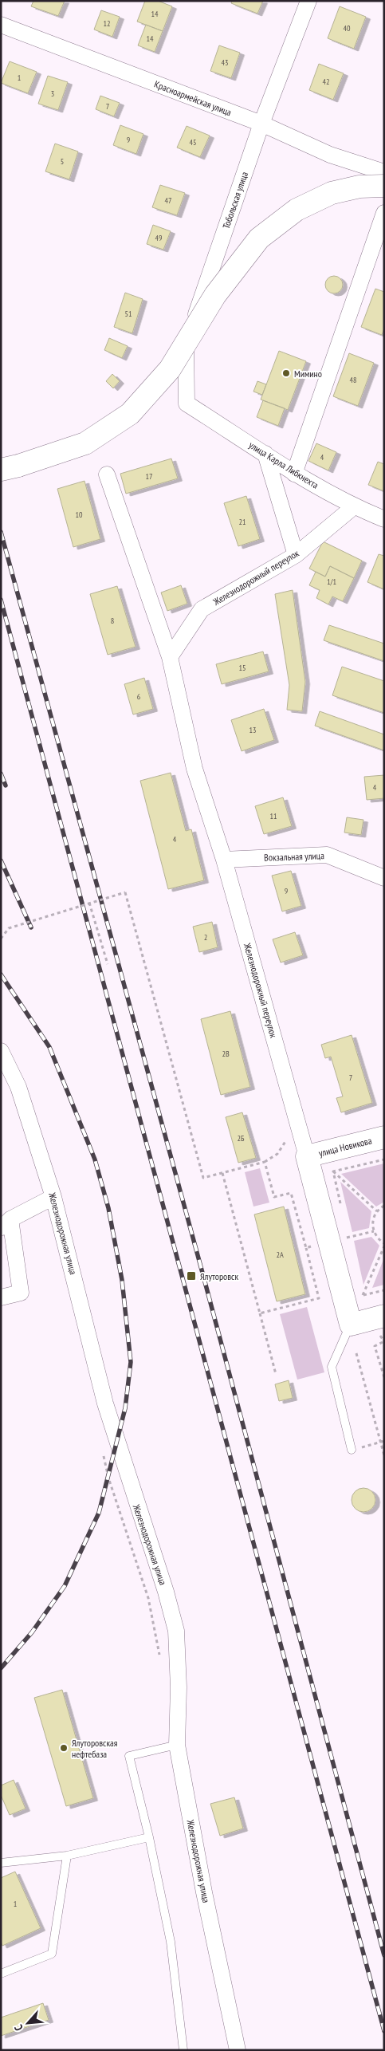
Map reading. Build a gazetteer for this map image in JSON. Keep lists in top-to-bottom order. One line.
{"streets":{"street":["Красноармейская улица","Тобольская улица","улица Карла Либкнехта","Железнодорожный переулок","Вокзальная улица","улица Новикова","Железнодорожная улица"]},"crossings":[["Красноармейская улица","Тобольская улица"],["Тобольская улица","улица Карла Либкнехта"],["улица Карла Либкнехта","Железнодорожный переулок"],["Железнодорожный переулок","Вокзальная улица"],["Железнодорожный переулок","улица Новикова"]],"places":{"other":["Мимино","Ялуторовская нефтебаза"],"transit":["Ялуторовск"]},"house_numbers":["14","12","40","14","43","1","42","3","7","9","45","5","47","49","51","48","4","17","10","21","1/1","8","15","6","13","4","11","4","9","2","2В","7","2Б","2А","1"],"north":"bottom left"}
